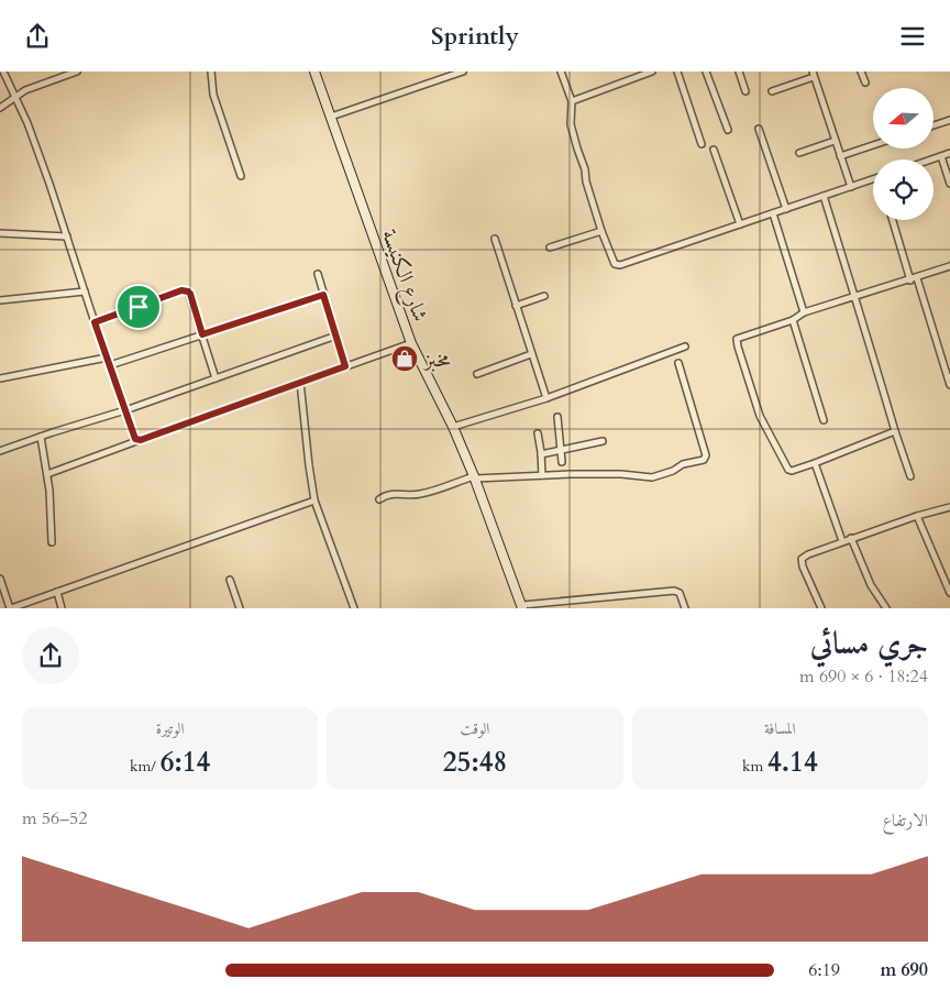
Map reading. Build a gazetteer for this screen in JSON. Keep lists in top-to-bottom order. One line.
{"streets":{"main road":["شارع الكنيسة"]},"places":{"shop":["مخبز"]},"north":"left","page":{"header":"Sprintly","heading":["جري مسائي","18:24 · 6 × 690 m"],"stats":[["المسافة","4.14 km"],["الوقت","25:48"],["الوتيرة","6:14 /km"]],"chart":["الارتفاع","52–56 m"],"list":[{"name":"690 m","note":"6:19"}]}}
